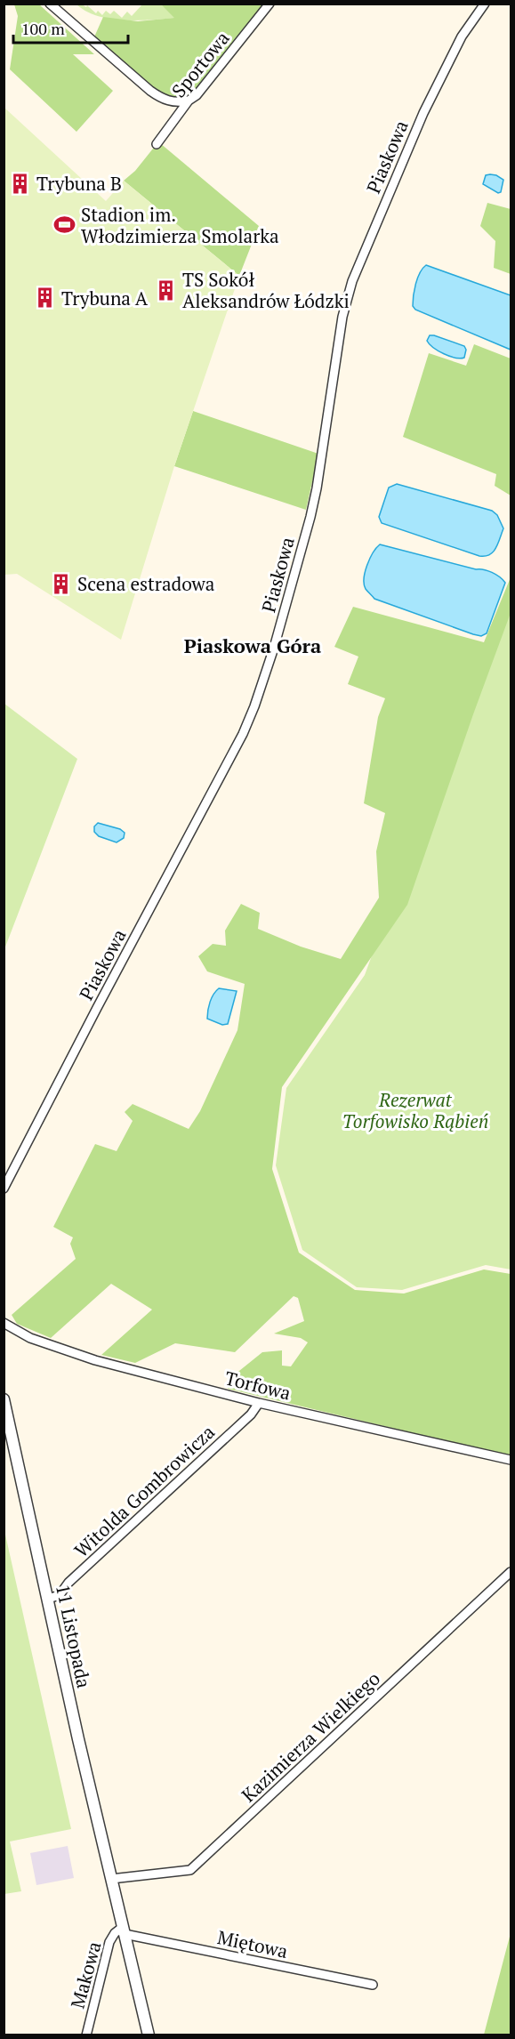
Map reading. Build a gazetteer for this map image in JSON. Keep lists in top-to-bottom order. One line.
{"streets":{"street":["Sportowa","Piaskowa","Torfowa","Witolda Gombrowicza","11 Listopada","Kazimierza Wielkiego","Miętowa","Makowa"]},"crossings":[["Torfowa","Witolda Gombrowicza"],["Witolda Gombrowicza","11 Listopada"],["11 Listopada","Kazimierza Wielkiego"],["11 Listopada","Miętowa"],["11 Listopada","Makowa"],["Miętowa","Makowa"]],"districts":["Piaskowa Góra"],"parks":["Rezerwat Torfowisko Rąbień"],"places":{"building":["Trybuna B","TS Sokół Aleksandrów Łódzki","Trybuna A","Scena estradowa"],"sports":["Stadion im. Włodzimierza Smolarka"]},"scale_bar":"100 m"}
